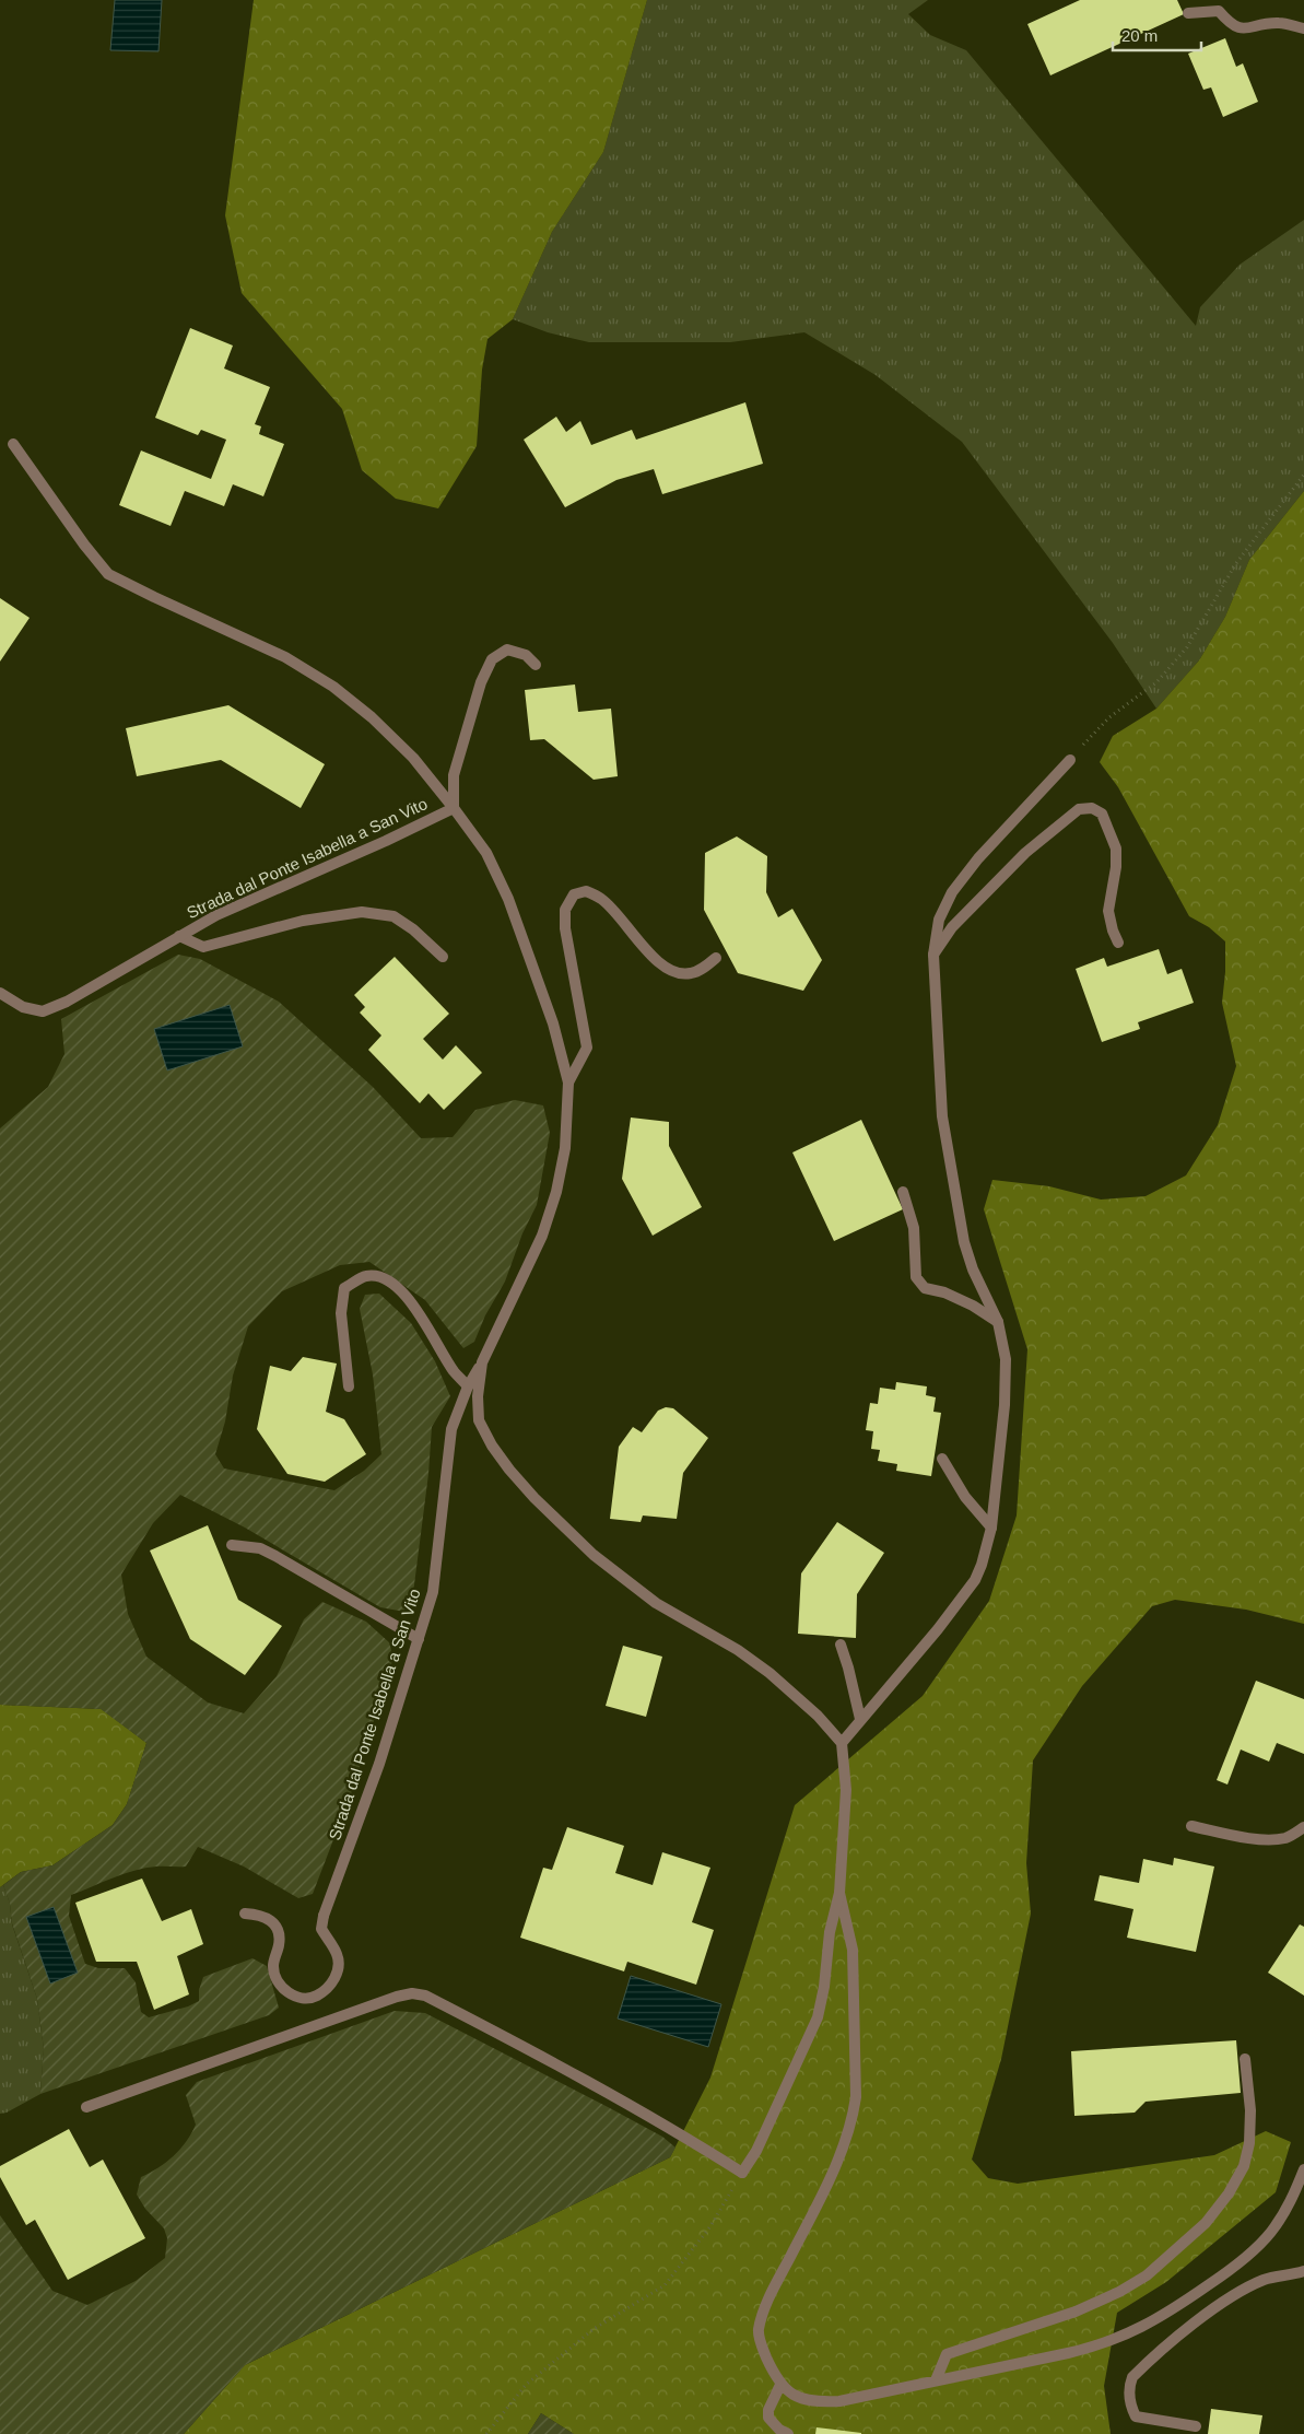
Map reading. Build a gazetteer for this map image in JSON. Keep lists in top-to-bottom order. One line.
{"streets":{"street":["Strada dal Ponte Isabella a San Vito"]},"scale_bar":"20 m"}
